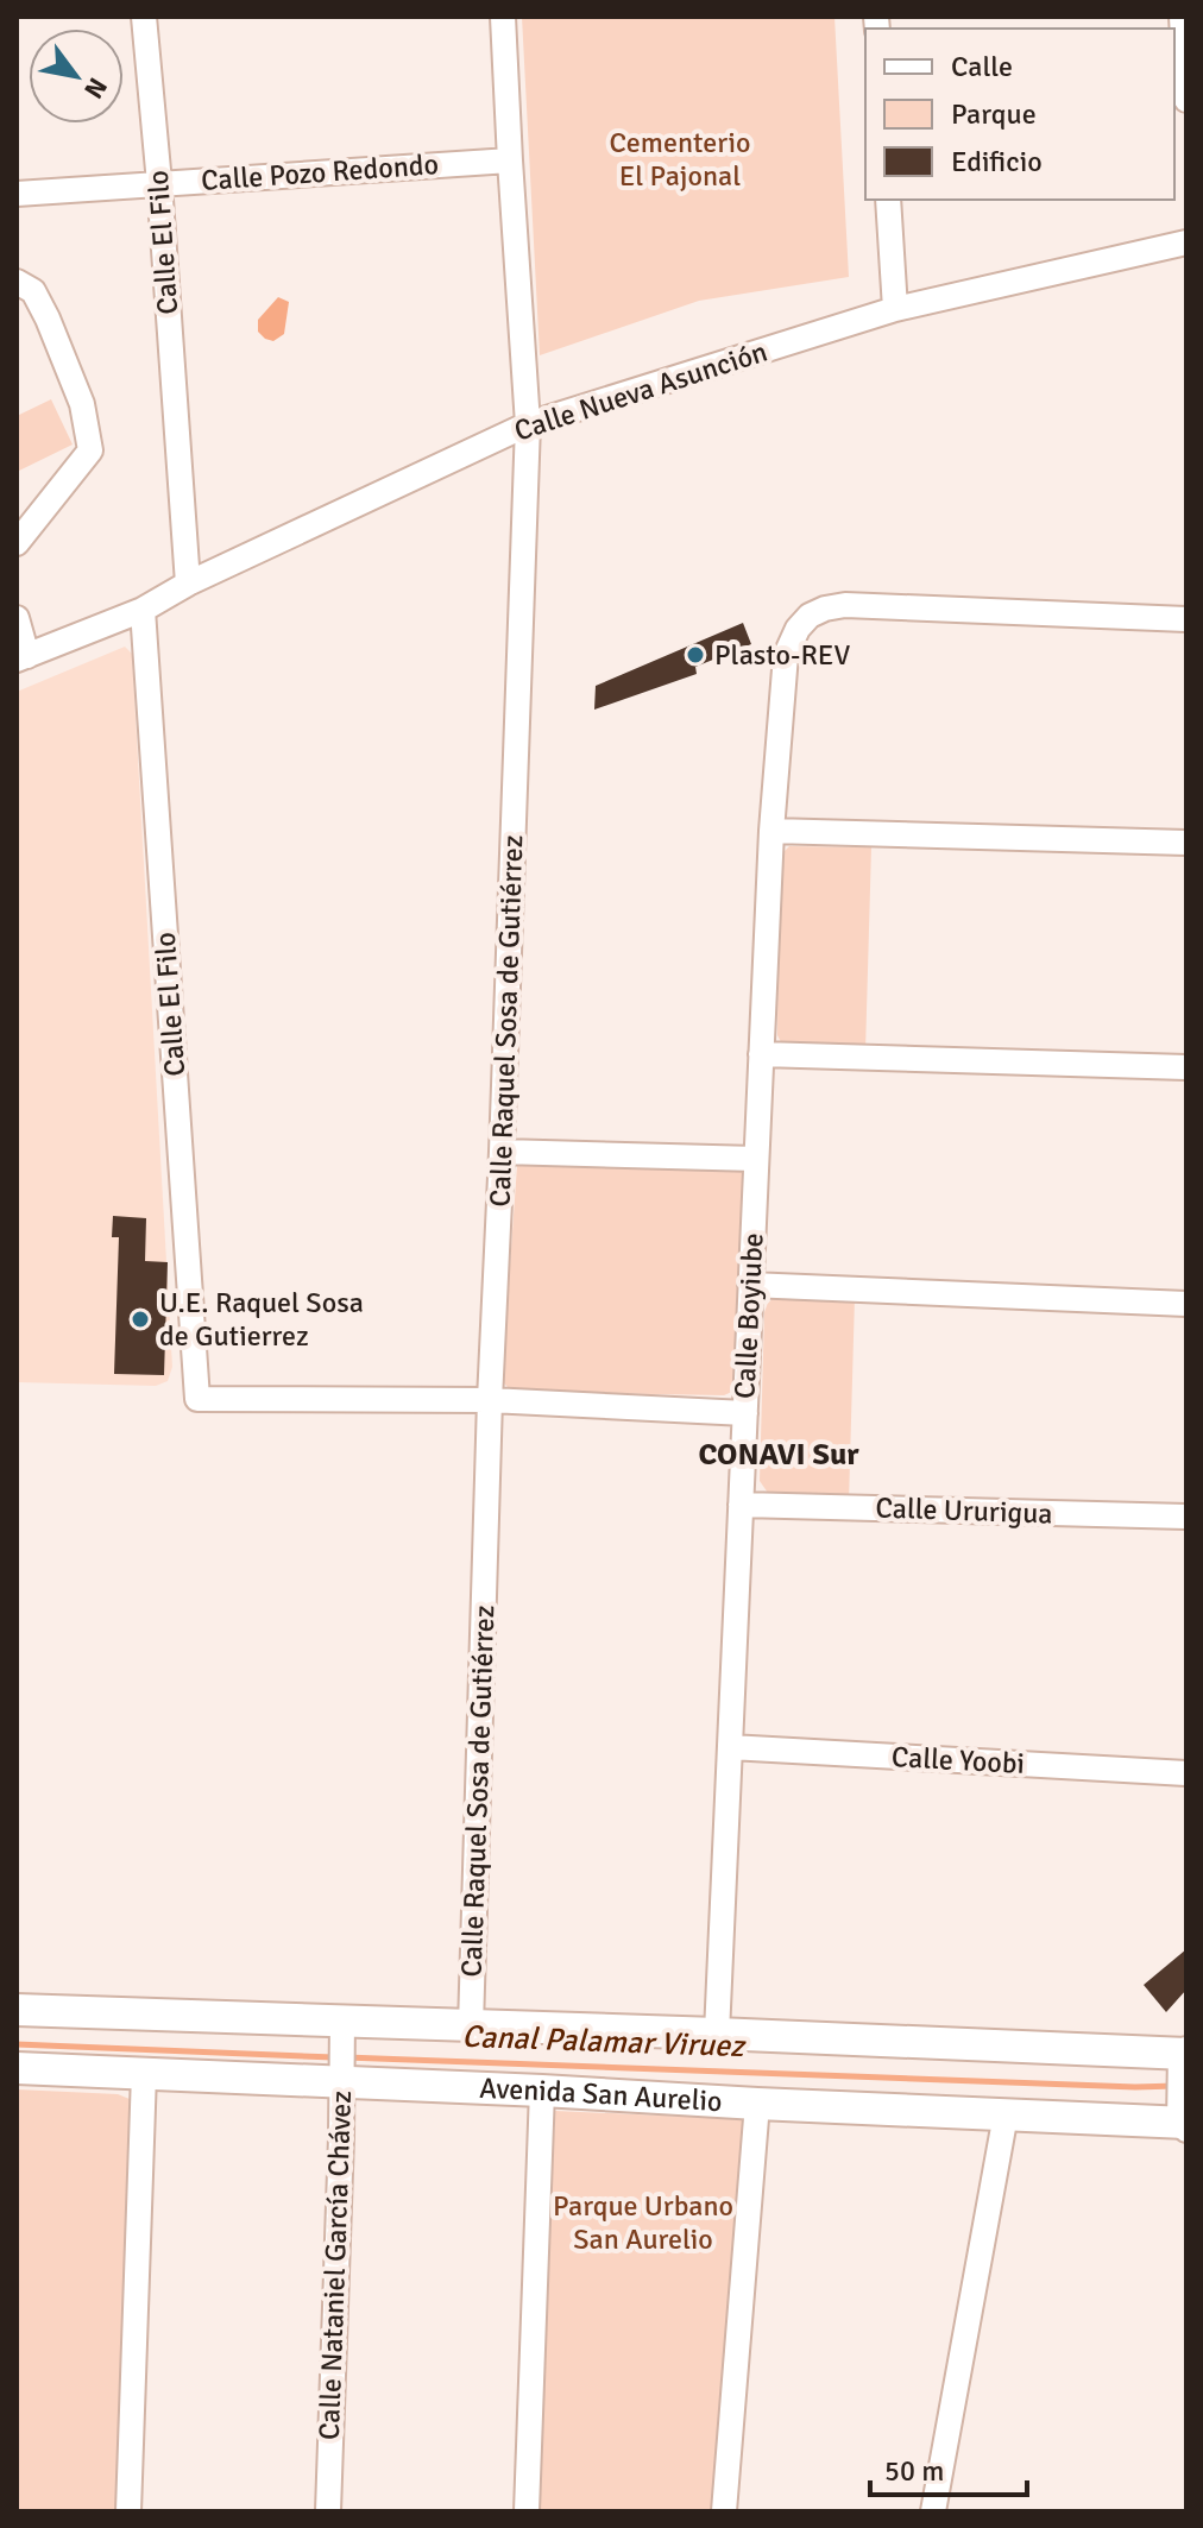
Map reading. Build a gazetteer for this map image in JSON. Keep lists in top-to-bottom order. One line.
{"streets":{"main road":["Avenida San Aurelio"],"street":["Calle Pozo Redondo","Calle El Filo","Calle Nueva Asunción","Calle Raquel Sosa de Gutiérrez","Calle Boyiube","Calle Ururigua","Calle Yoobi","Calle Nataniel García Chávez"]},"crossings":[["Calle Pozo Redondo","Calle El Filo"],["Calle Pozo Redondo","Calle Raquel Sosa de Gutiérrez"],["Calle El Filo","Calle Nueva Asunción"],["Calle El Filo","Calle Raquel Sosa de Gutiérrez"],["Calle Nueva Asunción","Calle Raquel Sosa de Gutiérrez"],["Calle Boyiube","Calle Ururigua"],["Calle Boyiube","Calle Yoobi"],["Avenida San Aurelio","Calle Nataniel García Chávez"]],"districts":["CONAVI Sur"],"water":["Canal Palamar Viruez"],"parks":["Cementerio El Pajonal","Parque Urbano San Aurelio"],"places":["Plasto-REV","U.E. Raquel Sosa de Gutierrez"],"legend":["Calle","Parque","Edificio"],"scale_bar":"50 m","north":"bottom right"}
